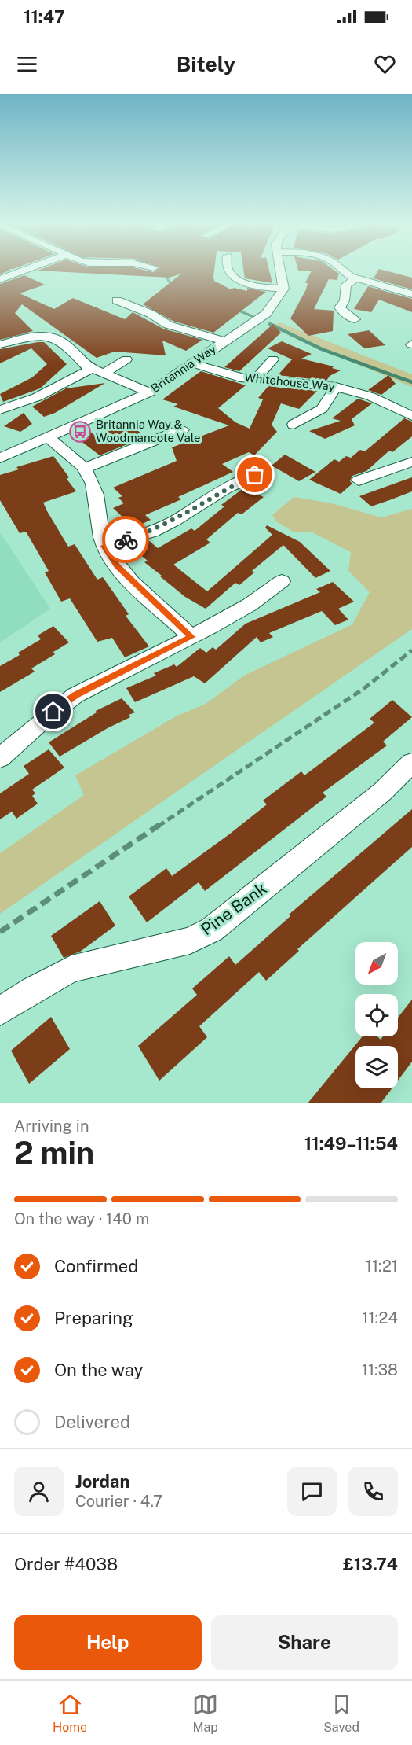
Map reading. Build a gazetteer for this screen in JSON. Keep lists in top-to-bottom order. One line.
{"streets":{"street":["Britannia Way","Whitehouse Way","Pine Bank"]},"crossings":[["Britannia Way","Whitehouse Way"]],"places":{"bus stop":["Britannia Way & Woodmancote Vale"]},"north":"bottom left","page":{"status":"11:47","header":"Bitely","heading":["2 min","Arriving in","11:49–11:54"],"panel":["Jordan","Courier · 4.7","Order #4038","£13.74"],"bar":"On the way · 140 m","list":[["Confirmed","11:21"],["Preparing","11:24"],["On the way","11:38"],"Delivered"],"buttons":["Help","Share"],"tabs":["Home","Map","Saved"]}}
